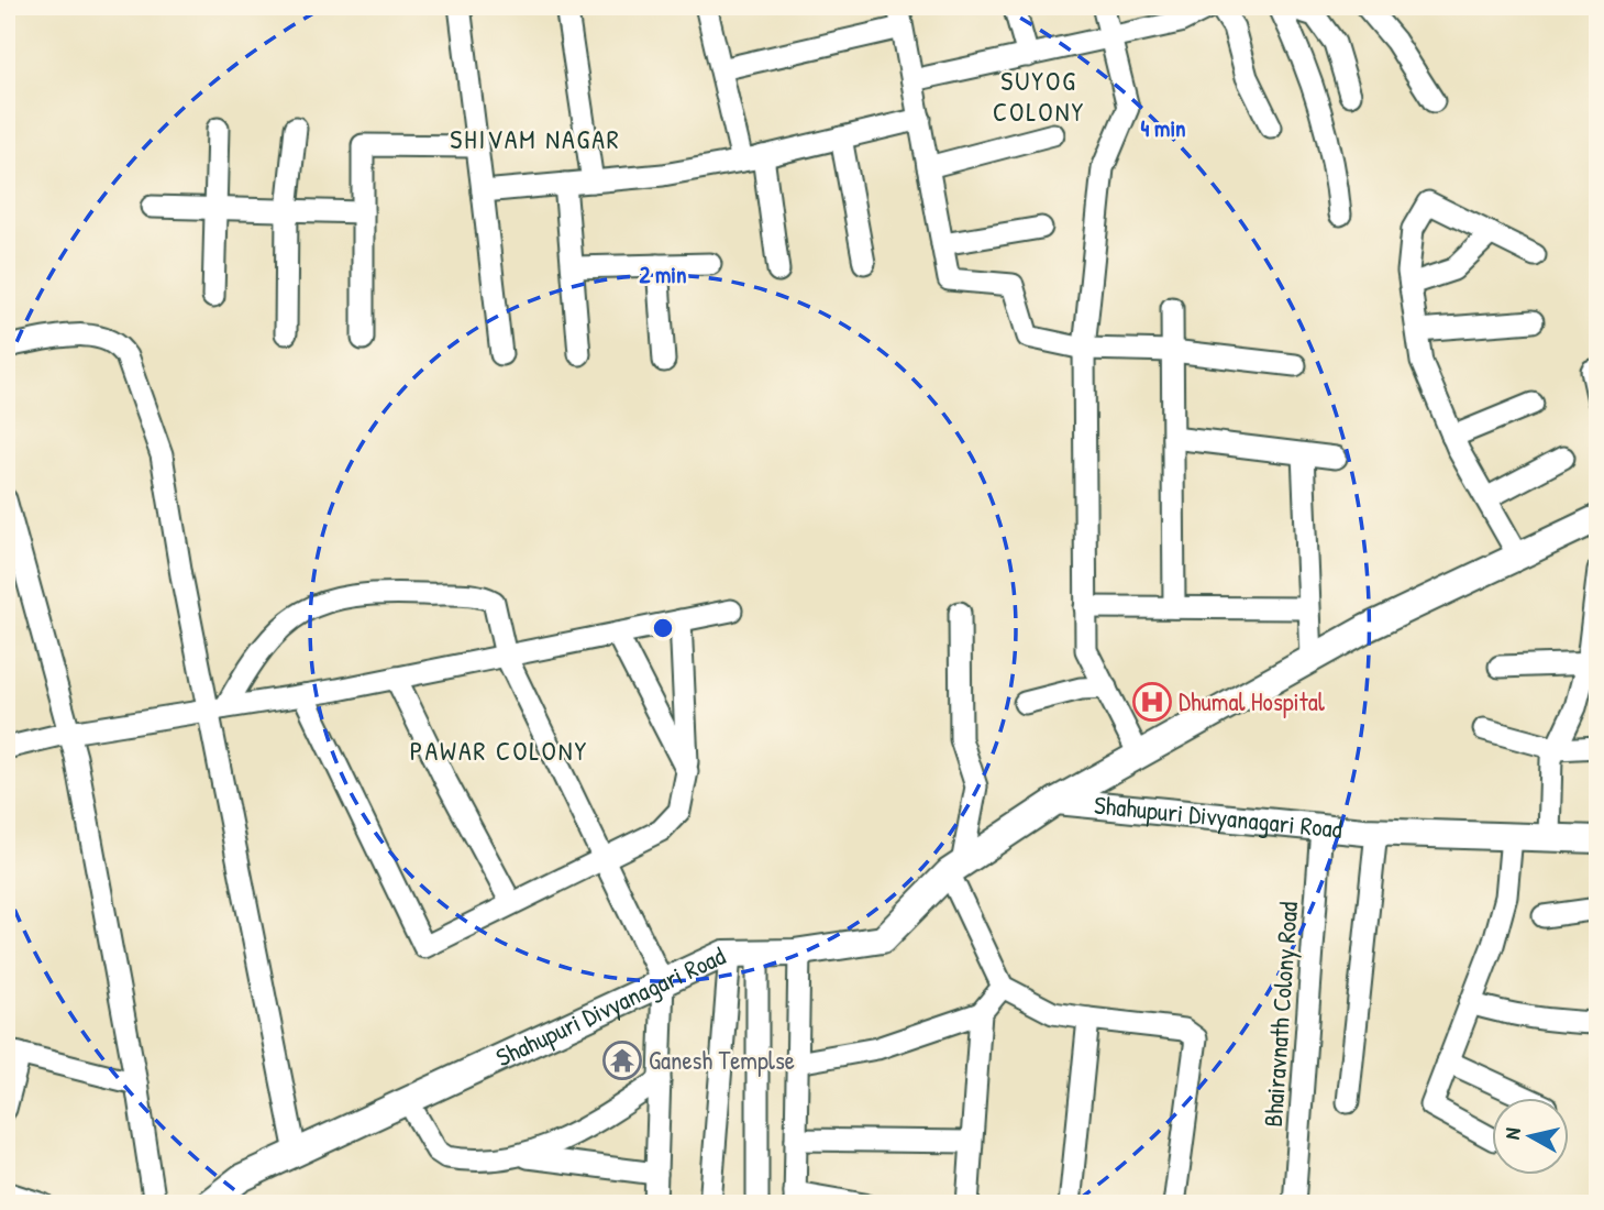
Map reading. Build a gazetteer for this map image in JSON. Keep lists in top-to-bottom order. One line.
{"streets":{"main road":["Shahupuri Divyanagari Road"],"street":["Bhairavnath Colony Road"]},"crossings":[["Shahupuri Divyanagari Road","Bhairavnath Colony Road"]],"districts":["SUYOG COLONY","SHIVAM NAGAR","PAWAR COLONY"],"places":{"hospital":["Dhumal Hospital"],"temple":["Ganesh Templse"]},"north":"left","rings":["4 min","2 min"]}
